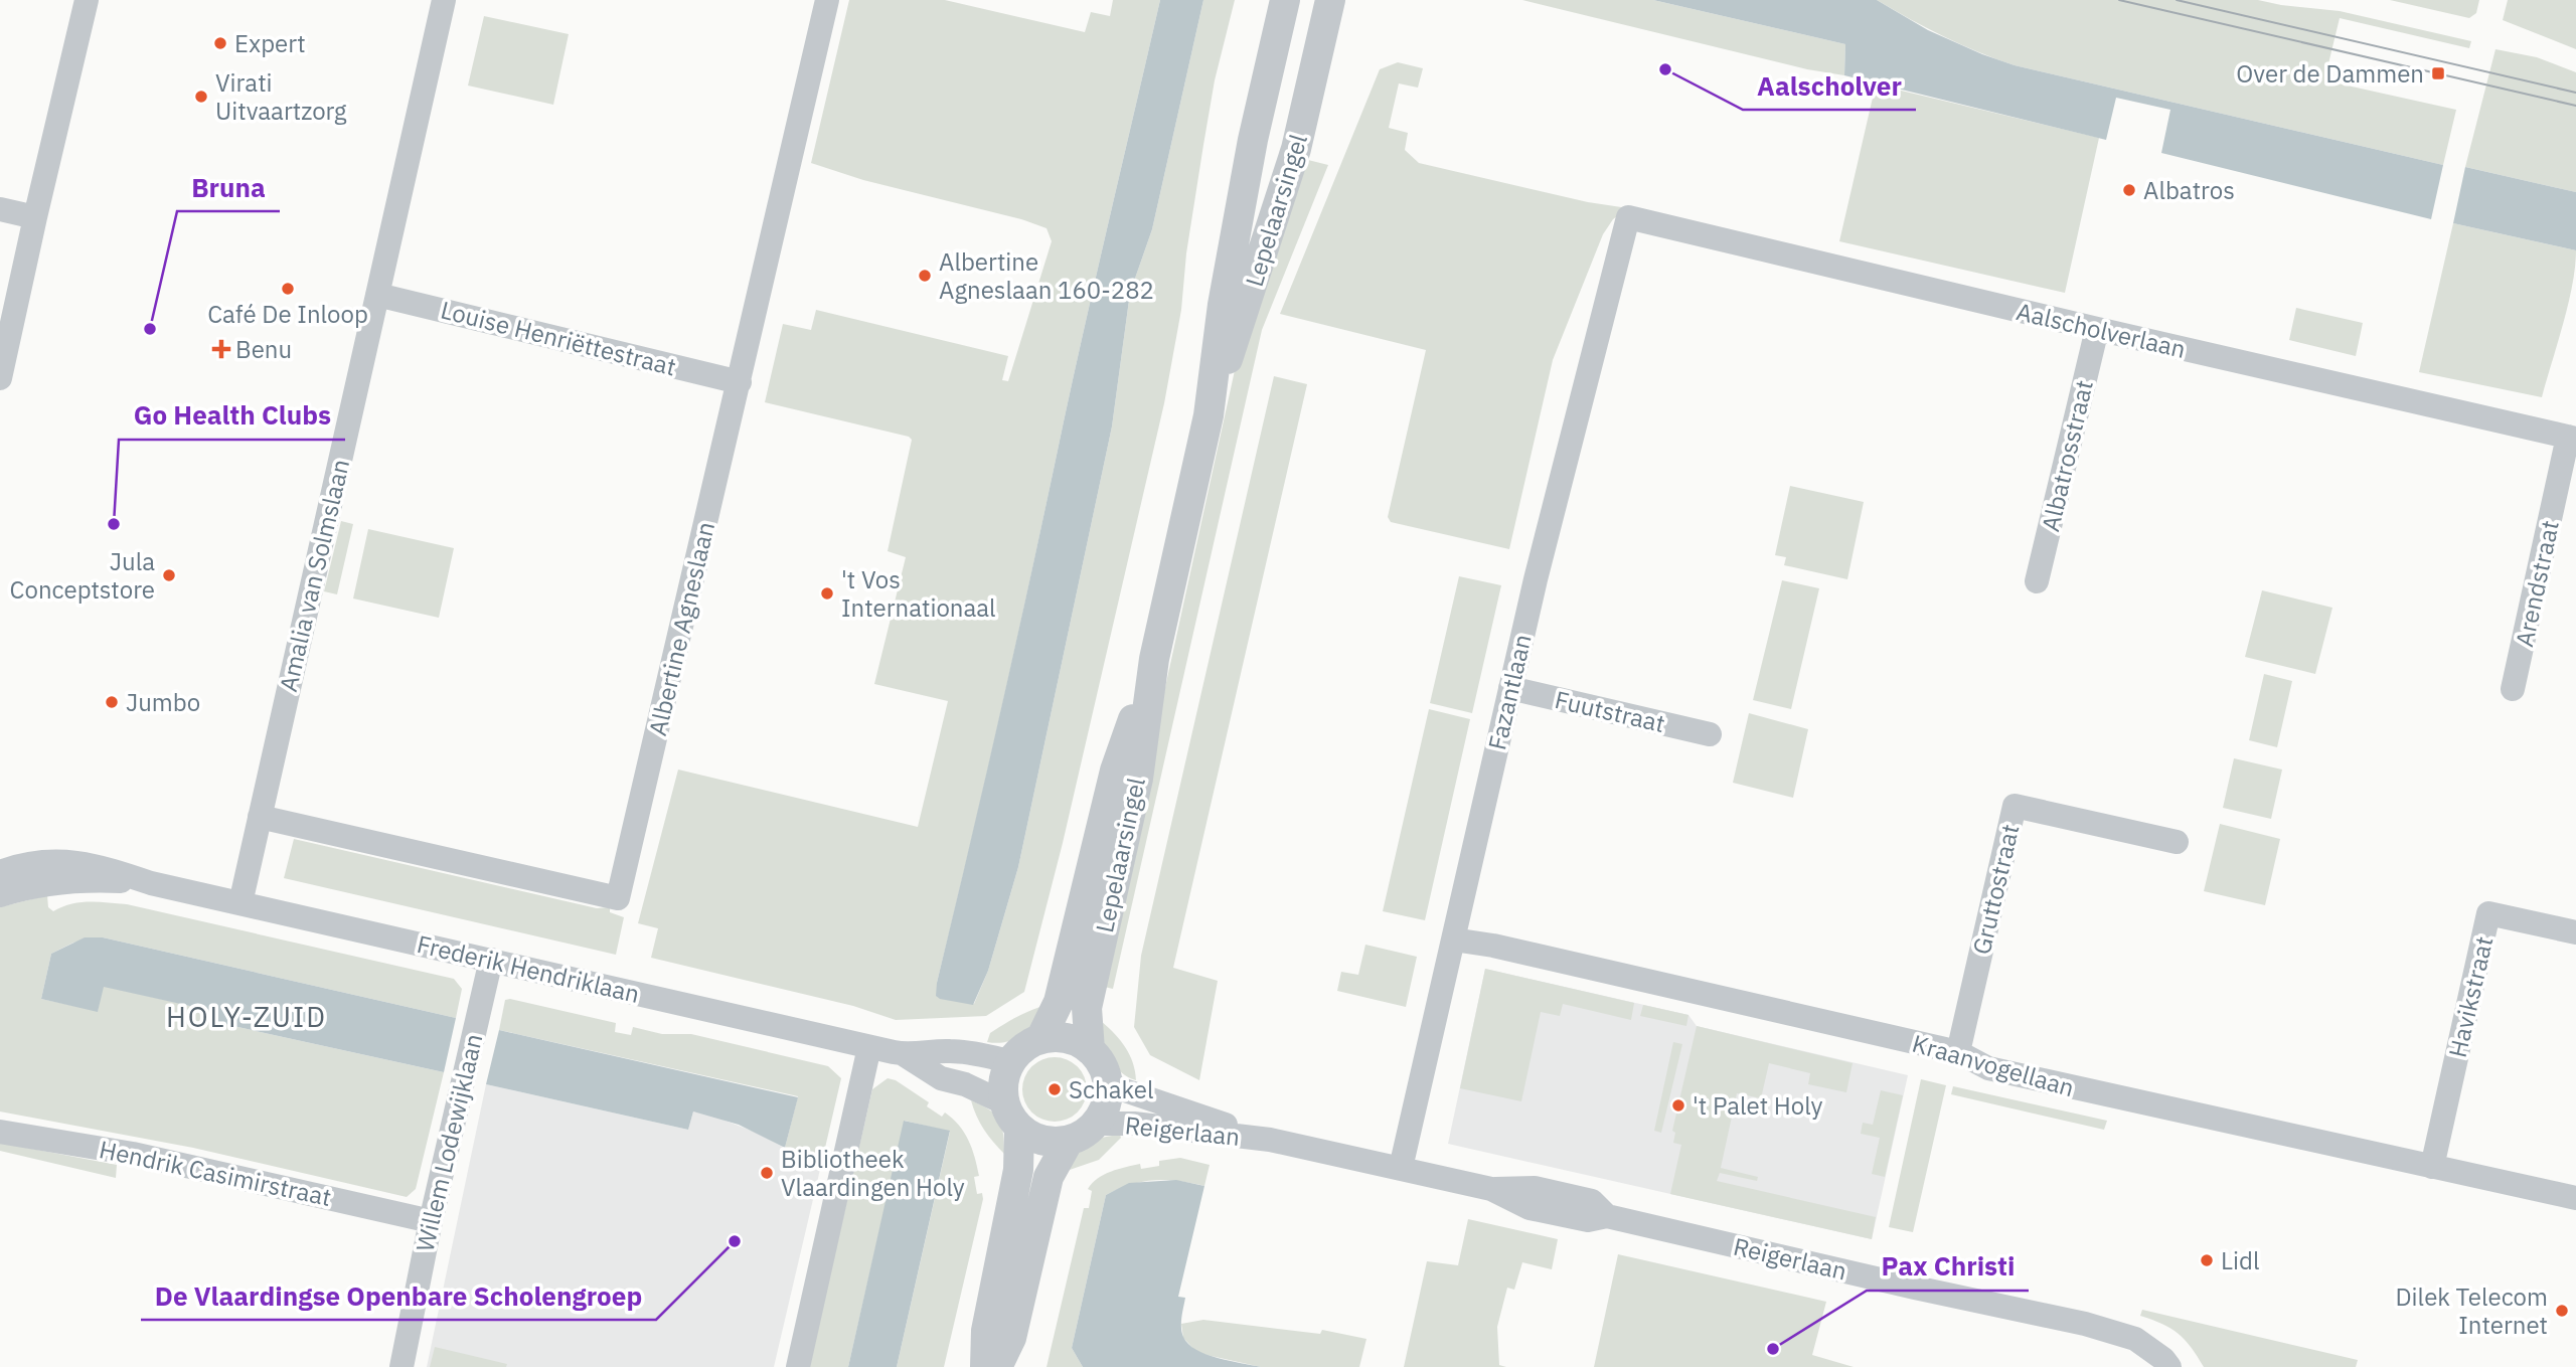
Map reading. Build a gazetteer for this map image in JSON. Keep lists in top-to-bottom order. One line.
{"streets":{"street":["Lepelaarsingel","Aalscholverlaan","Louise Henriëttestraat","Albatrosstraat","Amalia van Solmslaan","Arendstraat","Albertine Agneslaan","Fazantlaan","Fuutstraat","Gruttostraat","Frederik Hendriklaan","Havikstraat","Kraanvogellaan","Reigerlaan","Willem Lodewijklaan","Hendrik Casimirstraat"]},"crossings":[["Lepelaarsingel","Frederik Hendriklaan"],["Lepelaarsingel","Reigerlaan"],["Aalscholverlaan","Albatrosstraat"],["Aalscholverlaan","Arendstraat"],["Aalscholverlaan","Fazantlaan"],["Louise Henriëttestraat","Amalia van Solmslaan"],["Louise Henriëttestraat","Albertine Agneslaan"],["Amalia van Solmslaan","Albertine Agneslaan"],["Amalia van Solmslaan","Frederik Hendriklaan"],["Fazantlaan","Fuutstraat"],["Fazantlaan","Kraanvogellaan"],["Fazantlaan","Reigerlaan"],["Gruttostraat","Kraanvogellaan"],["Frederik Hendriklaan","Reigerlaan"],["Frederik Hendriklaan","Willem Lodewijklaan"],["Havikstraat","Kraanvogellaan"],["Willem Lodewijklaan","Hendrik Casimirstraat"]],"districts":["HOLY-ZUID"],"places":{"other":["Expert","Aalscholver","Virati Uitvaartzorg","Albatros","Albertine Agneslaan 160-282","Café De Inloop","Bruna","Go Health Clubs","Jula Conceptstore","'t Vos Internationaal","Jumbo","Schakel","'t Palet Holy","Bibliotheek Vlaardingen Holy","De Vlaardingse Openbare Scholengroep","Lidl","Dilek Telecom Internet","Pax Christi"],"transit":["Over de Dammen"],"health":["Benu"]}}
